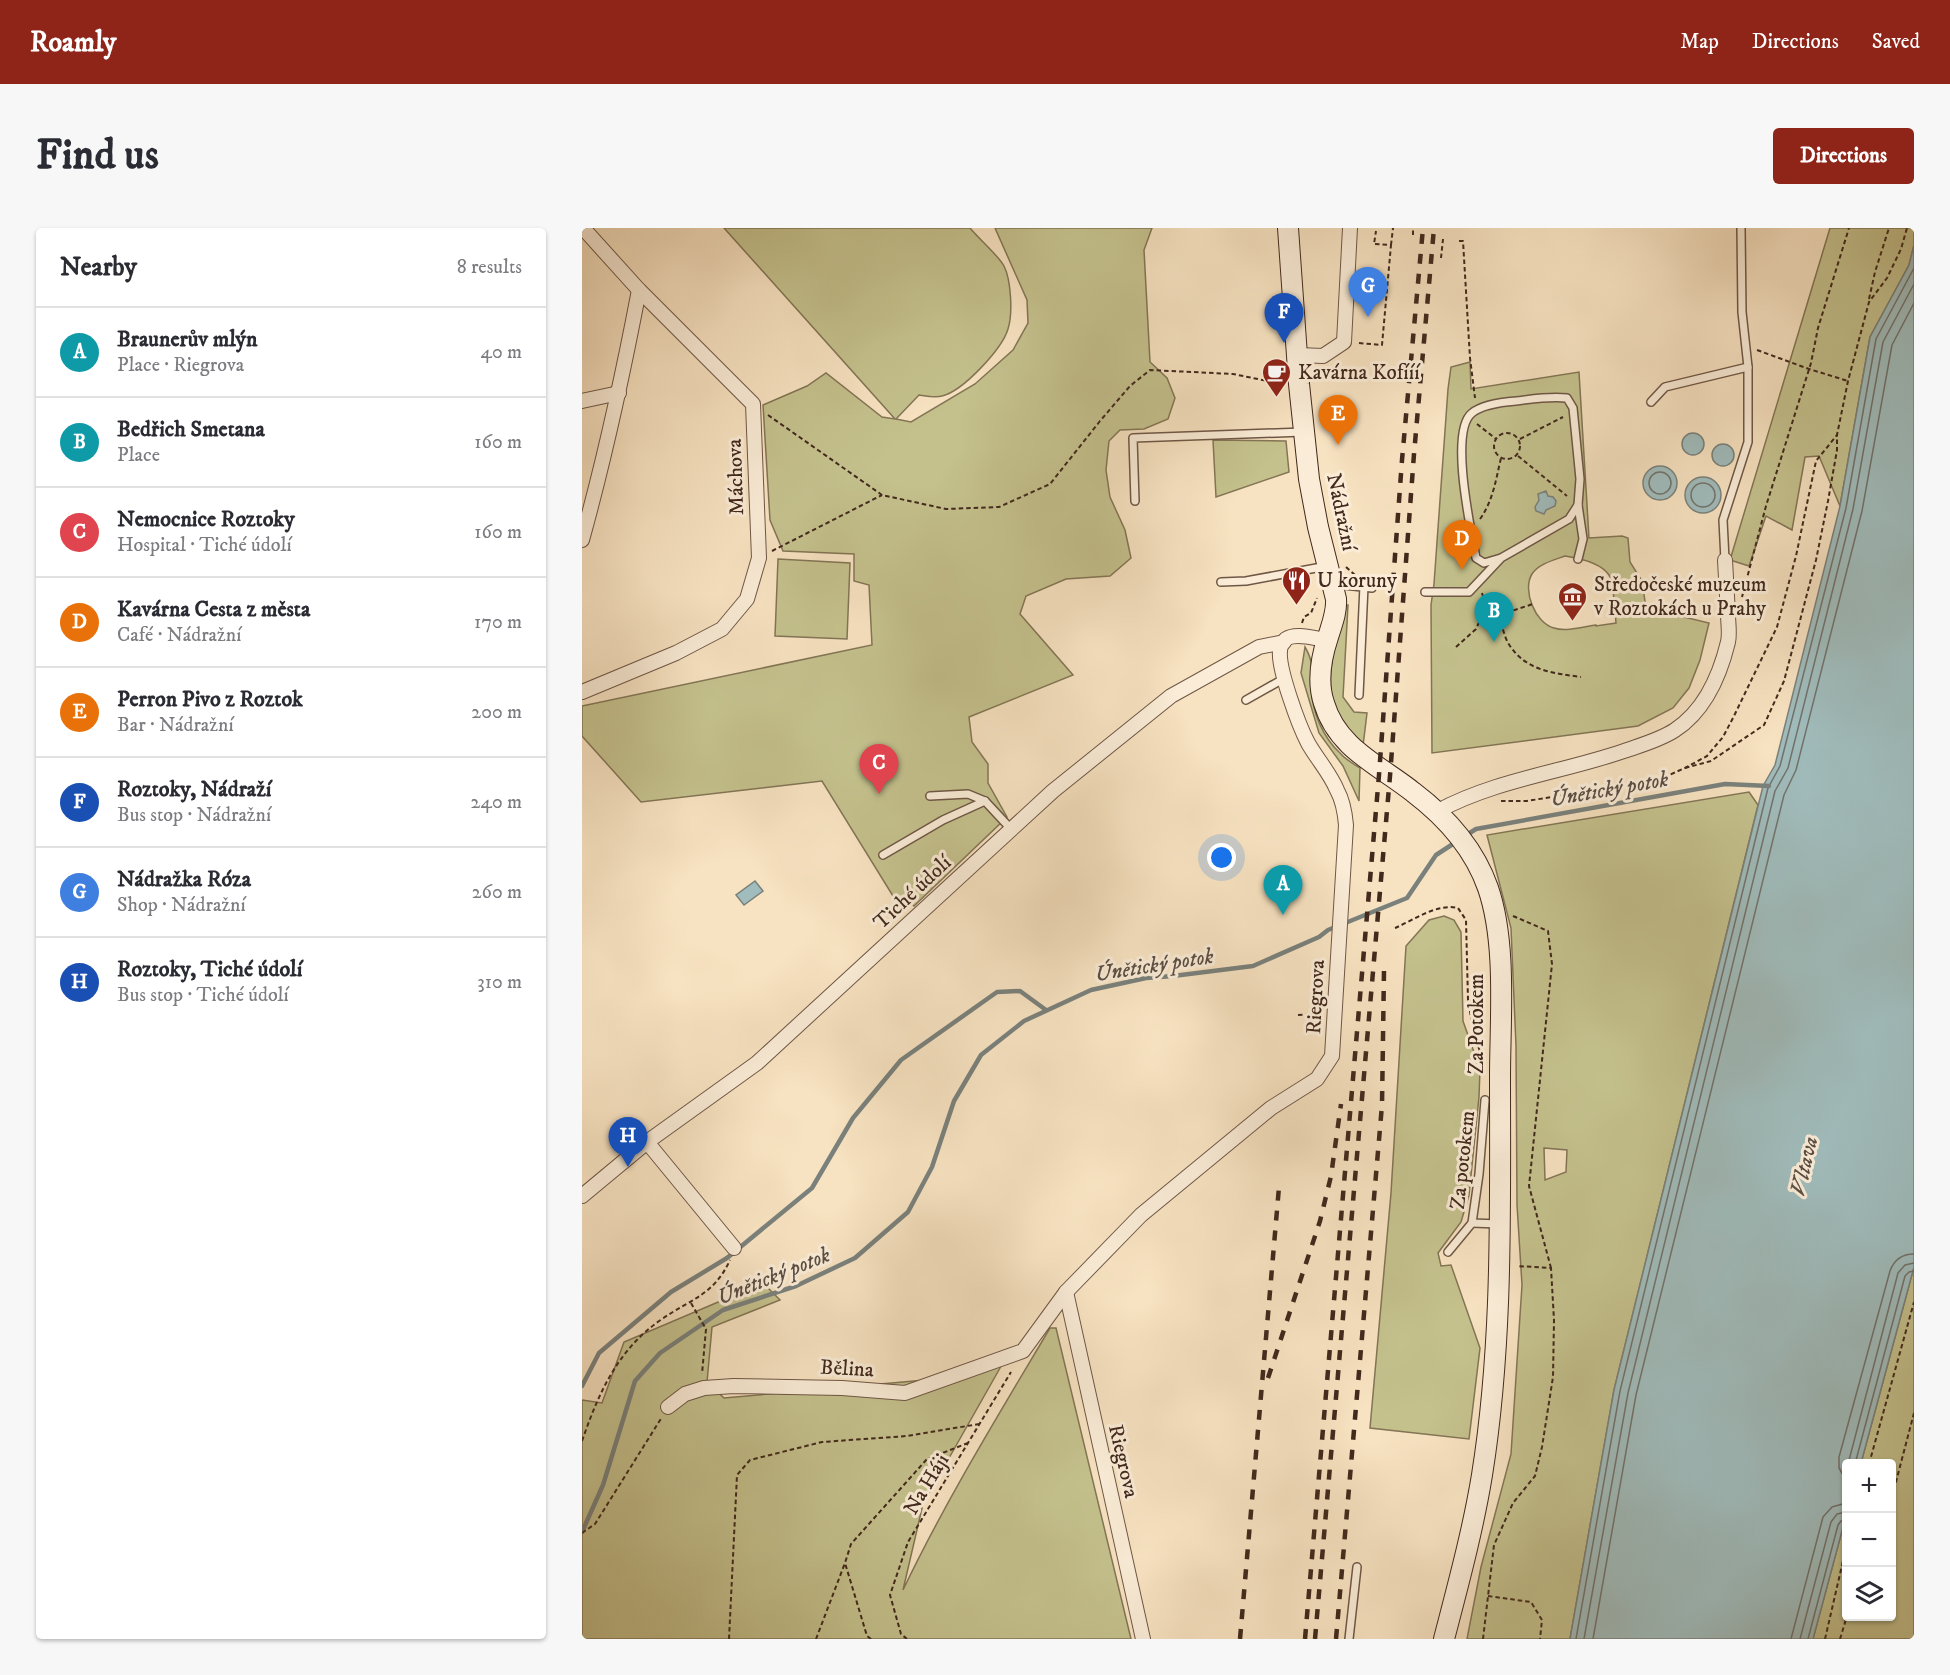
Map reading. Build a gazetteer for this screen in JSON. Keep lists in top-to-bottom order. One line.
{"streets":{"main road":["Nádražní","Za Potokem"],"street":["Máchova","Tiché údolí","Riegrova","Bělina"],"lane":["Za potokem"],"path":["Na Háji"]},"crossings":[["Nádražní","Za Potokem"],["Tiché údolí","Riegrova"],["Riegrova","Bělina"],["Riegrova","Na Háji"],["Bělina","Na Háji"]],"water":["Únětický potok","Vltava"],"places":{"cafe":["Kavárna Kofííí"],"restaurant":["U koruny"],"museum":["Středočeské muzeum v Roztokách u Prahy"]},"page":{"header":"Roamly","nav":["Map","Directions","Saved"],"buttons":"Directions","title":"Find us","heading":["Nearby","8 results"],"pins":["G","F","E","D","B","C","A","H"],"list":[{"mark":"A","name":"Braunerův mlýn","note":"Place · Riegrova","value":"40 m"},{"mark":"B","name":"Bedřich Smetana","note":"Place","value":"160 m"},{"mark":"C","name":"Nemocnice Roztoky","note":"Hospital · Tiché údolí","value":"160 m"},{"mark":"D","name":"Kavárna Cesta z města","note":"Café · Nádražní","value":"170 m"},{"mark":"E","name":"Perron Pivo z Roztok","note":"Bar · Nádražní","value":"200 m"},{"mark":"F","name":"Roztoky, Nádraží","note":"Bus stop · Nádražní","value":"240 m"},{"mark":"G","name":"Nádražka Róza","note":"Shop · Nádražní","value":"260 m"},{"mark":"H","name":"Roztoky, Tiché údolí","note":"Bus stop · Tiché údolí","value":"310 m"}],"map_buttons":["+","−"]}}
